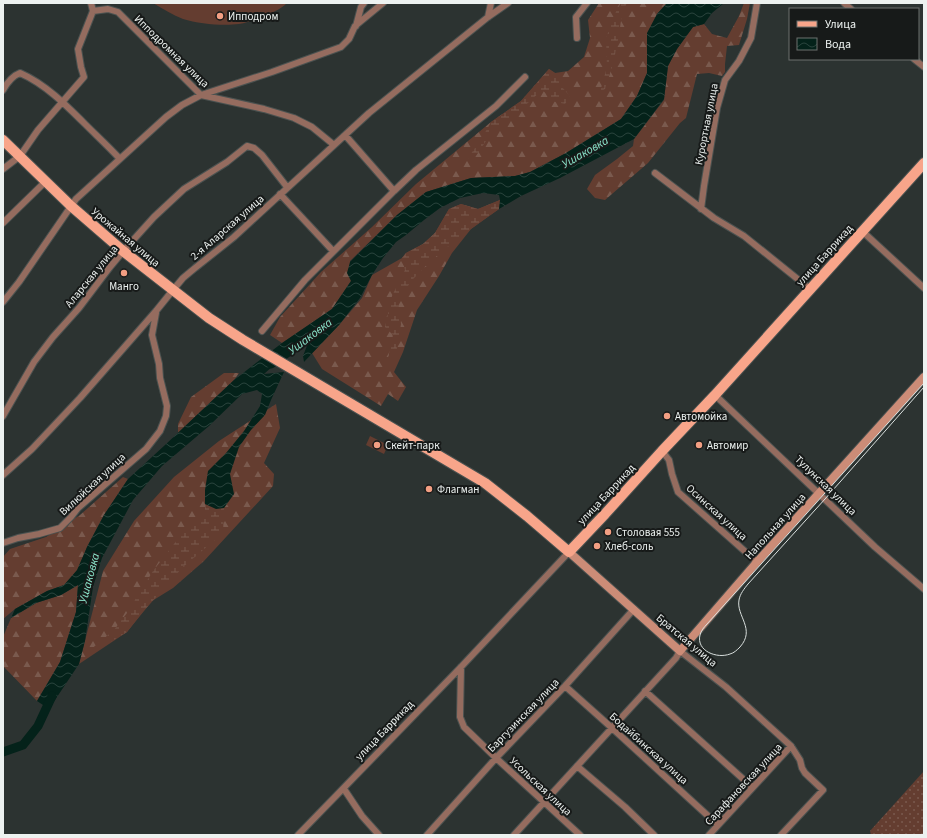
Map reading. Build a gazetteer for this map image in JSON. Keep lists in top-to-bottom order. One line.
{"streets":{"main road":["Урожайная улица","улица Баррикад"],"street":["Ипподромная улица","Курортная улица","2-я Аларская улица","Аларская улица","Вилюйская улица","Тулунская улица","Осинская улица","Напольная улица","Братская улица","Баргузинская улица","Бодайбинская улица","Сарафановская улица","Усольская улица"]},"crossings":[["Ипподромная улица","2-я Аларская улица"],["2-я Аларская улица","Урожайная улица"],["2-я Аларская улица","Аларская улица"],["Урожайная улица","улица Баррикад"],["Урожайная улица","Аларская улица"],["Урожайная улица","Братская улица"],["улица Баррикад","Тулунская улица"],["улица Баррикад","Осинская улица"],["улица Баррикад","Братская улица"],["улица Баррикад","Усольская улица"],["Тулунская улица","Напольная улица"],["Осинская улица","Напольная улица"],["Напольная улица","Братская улица"],["Напольная улица","Бодайбинская улица"],["Напольная улица","Усольская улица"],["Братская улица","Баргузинская улица"],["Братская улица","Сарафановская улица"],["Баргузинская улица","Бодайбинская улица"],["Баргузинская улица","Усольская улица"],["Бодайбинская улица","Сарафановская улица"]],"water":["Ушаковка"],"places":["Ипподром","Манго","Автомойка","Скейт-парк","Автомир","Флагман","Столовая 555","Хлеб-соль"],"legend":["Улица","Вода"]}
